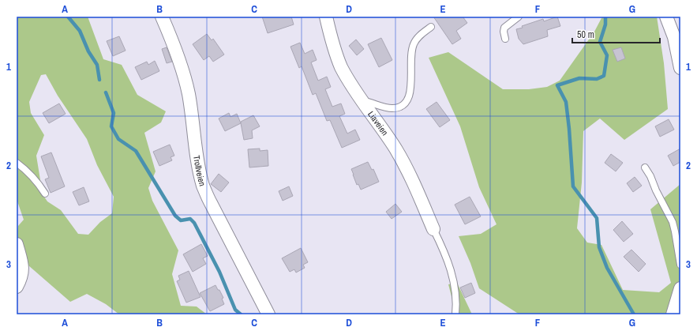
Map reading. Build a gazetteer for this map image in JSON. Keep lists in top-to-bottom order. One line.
{"streets":{"street":["Liaveien","Trollveien"]},"scale_bar":"50 m","grid":{"columns":["A","B","C","D","E","F","G"],"rows":["1","2","3"]}}
